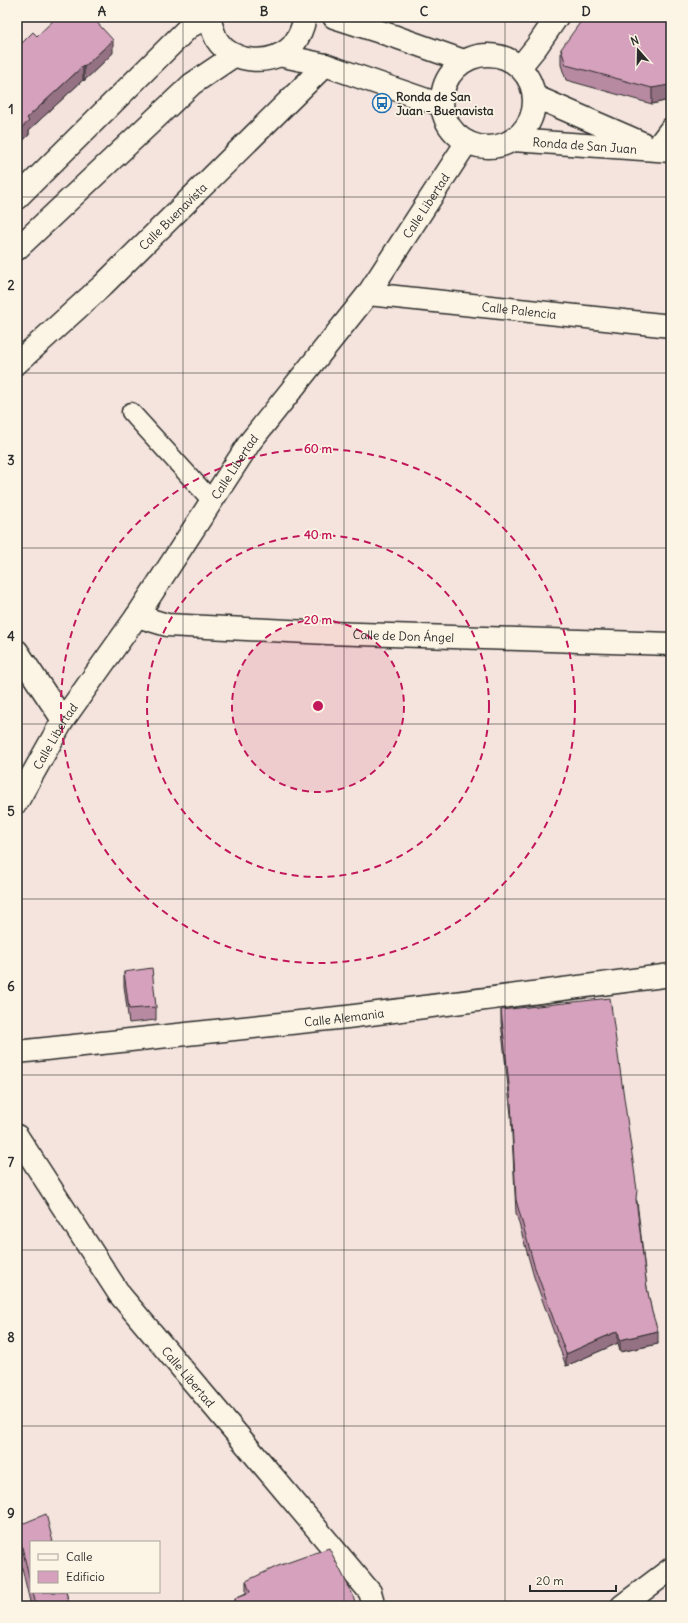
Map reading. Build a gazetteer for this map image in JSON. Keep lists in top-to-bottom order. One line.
{"streets":{"street":["Ronda de San Juan","Calle Libertad","Calle Buenavista","Calle Palencia","Calle de Don Ángel","Calle Alemania"]},"crossings":[["Ronda de San Juan","Calle Libertad"],["Calle Libertad","Calle Palencia"],["Calle Libertad","Calle de Don Ángel"]],"places":{"bus stop":["Ronda de San Juan - Buenavista"]},"legend":["Calle","Edificio"],"scale_bar":"20 m","north":"top","grid":{"columns":["A","B","C","D"],"rows":["1","2","3","4","5","6","7","8","9"]},"rings":["60 m","40 m","20 m"]}
